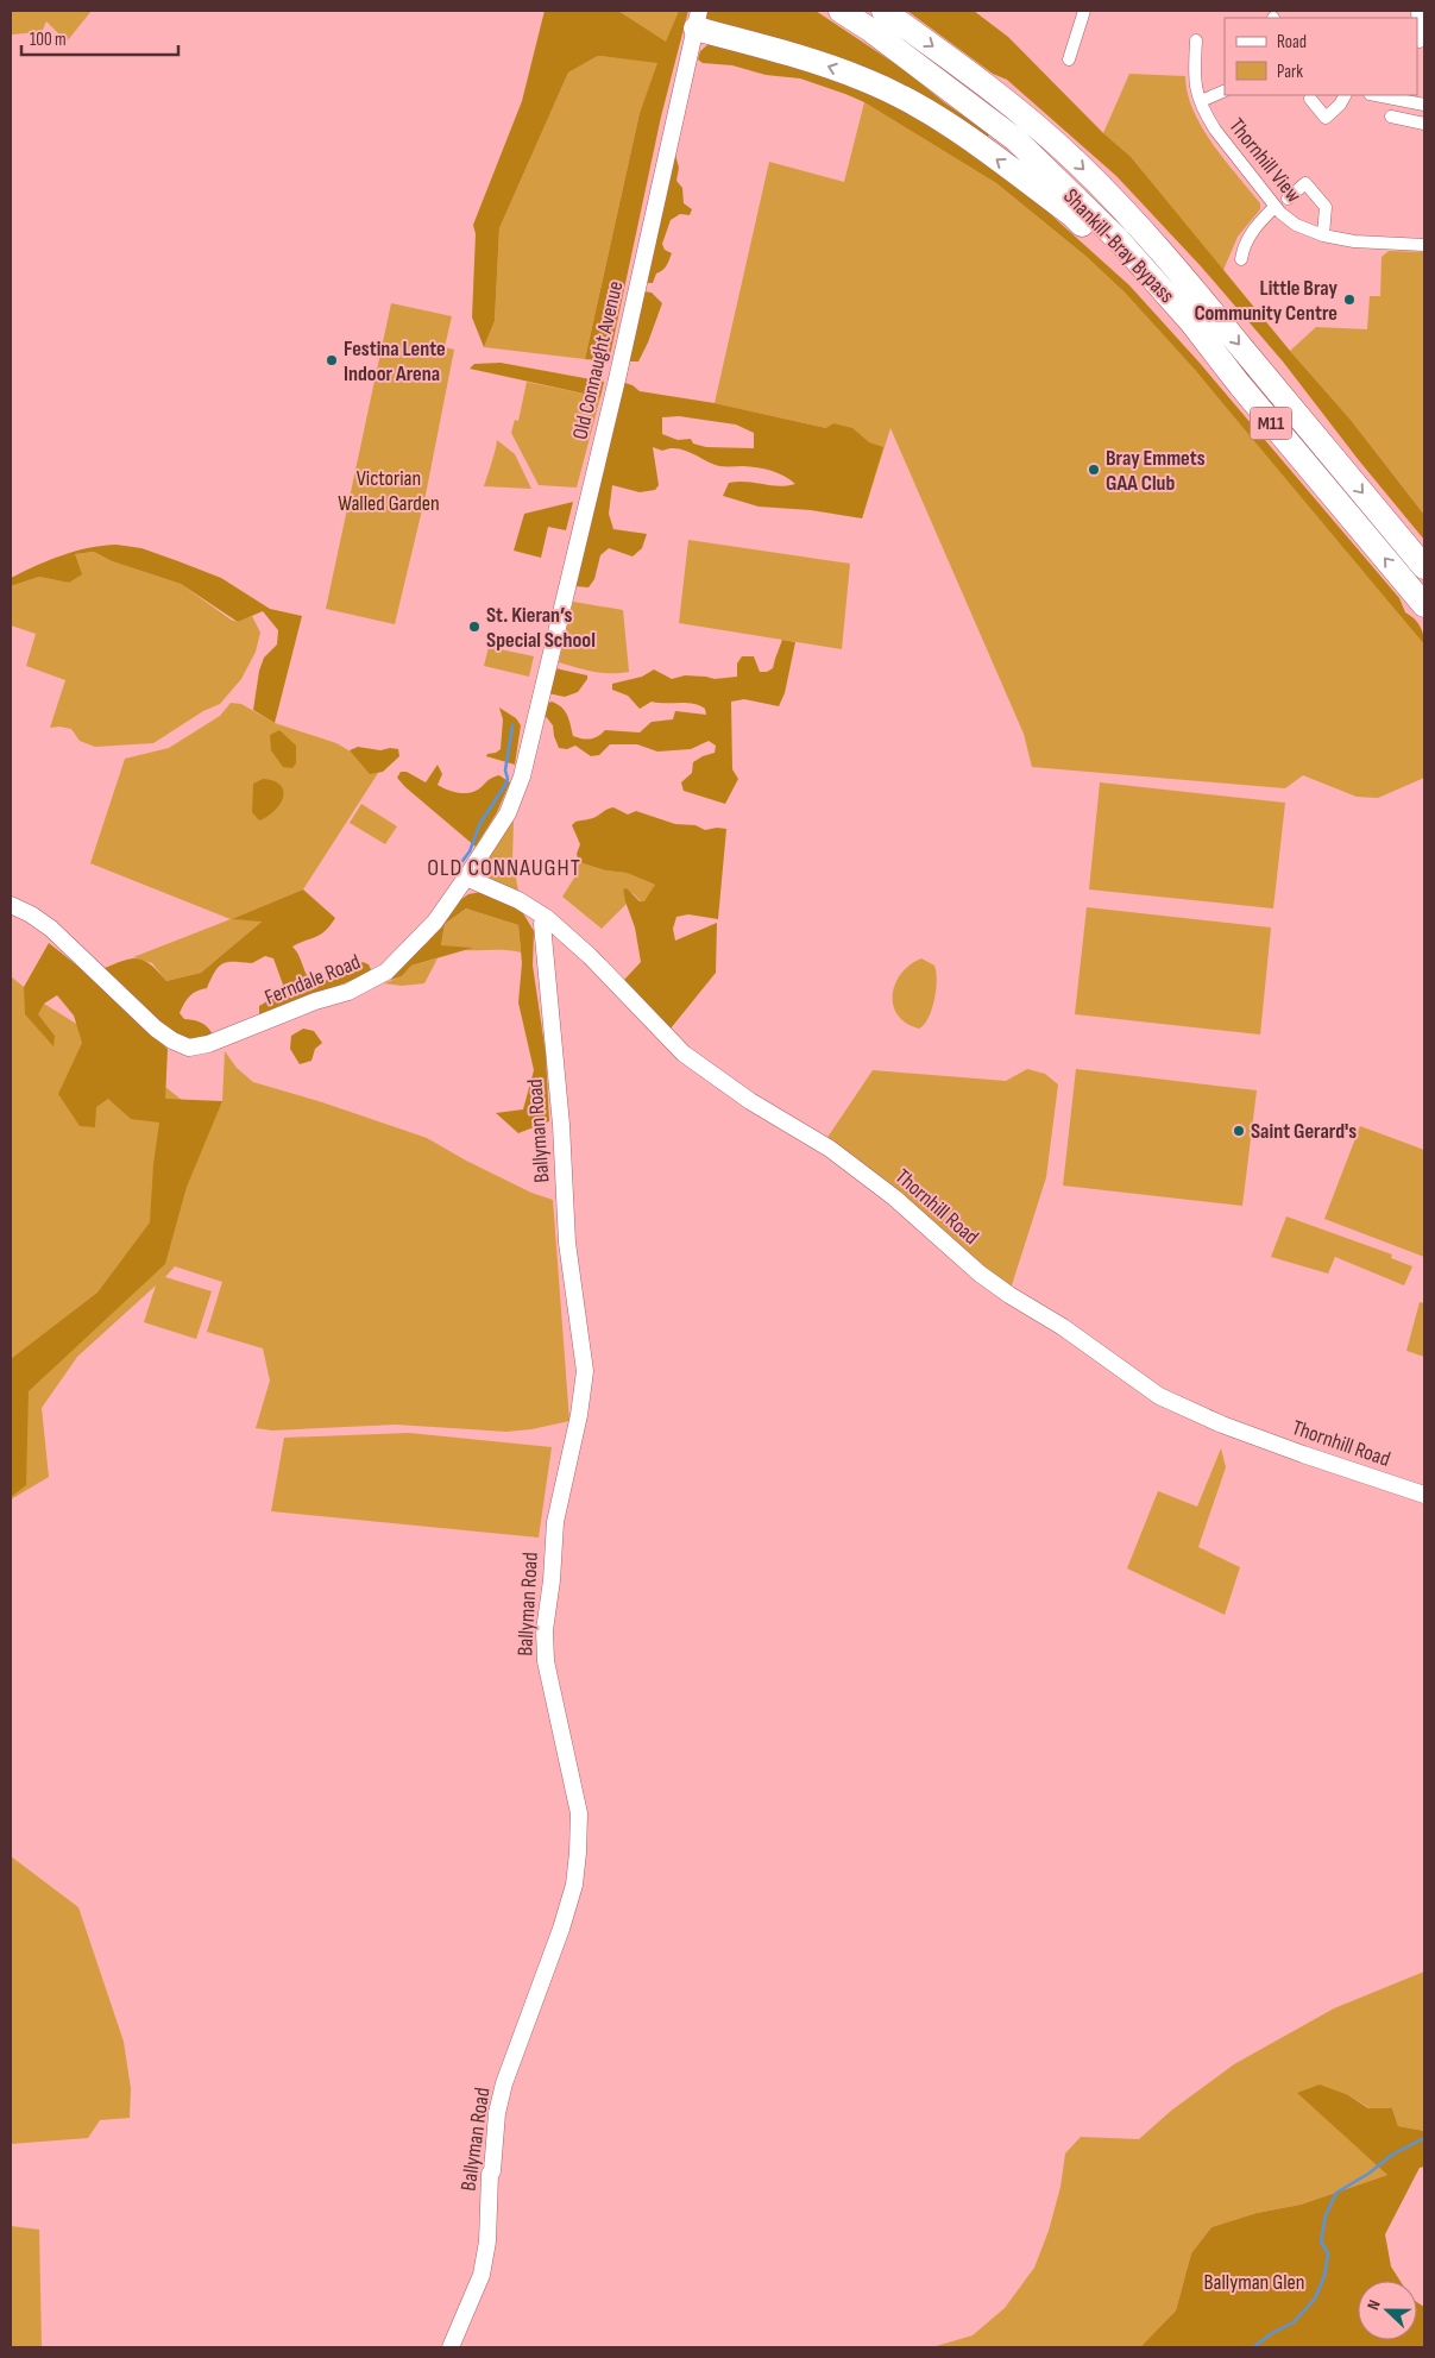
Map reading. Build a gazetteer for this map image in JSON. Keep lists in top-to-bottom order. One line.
{"streets":{"highway":["Shankill-Bray Bypass","M11"],"street":["Thornhill View","Old Connaught Avenue","Ferndale Road","Ballyman Road","Thornhill Road"]},"crossings":[["Old Connaught Avenue","Ferndale Road"],["Ferndale Road","Thornhill Road"],["Ballyman Road","Thornhill Road"]],"districts":["OLD CONNAUGHT"],"parks":["Victorian Walled Garden","Ballyman Glen"],"places":["Little Bray Community Centre","Festina Lente Indoor Arena","Bray Emmets GAA Club","St. Kieran’s Special School","Saint Gerard's"],"legend":["Road","Park"],"scale_bar":"100 m","north":"left"}
